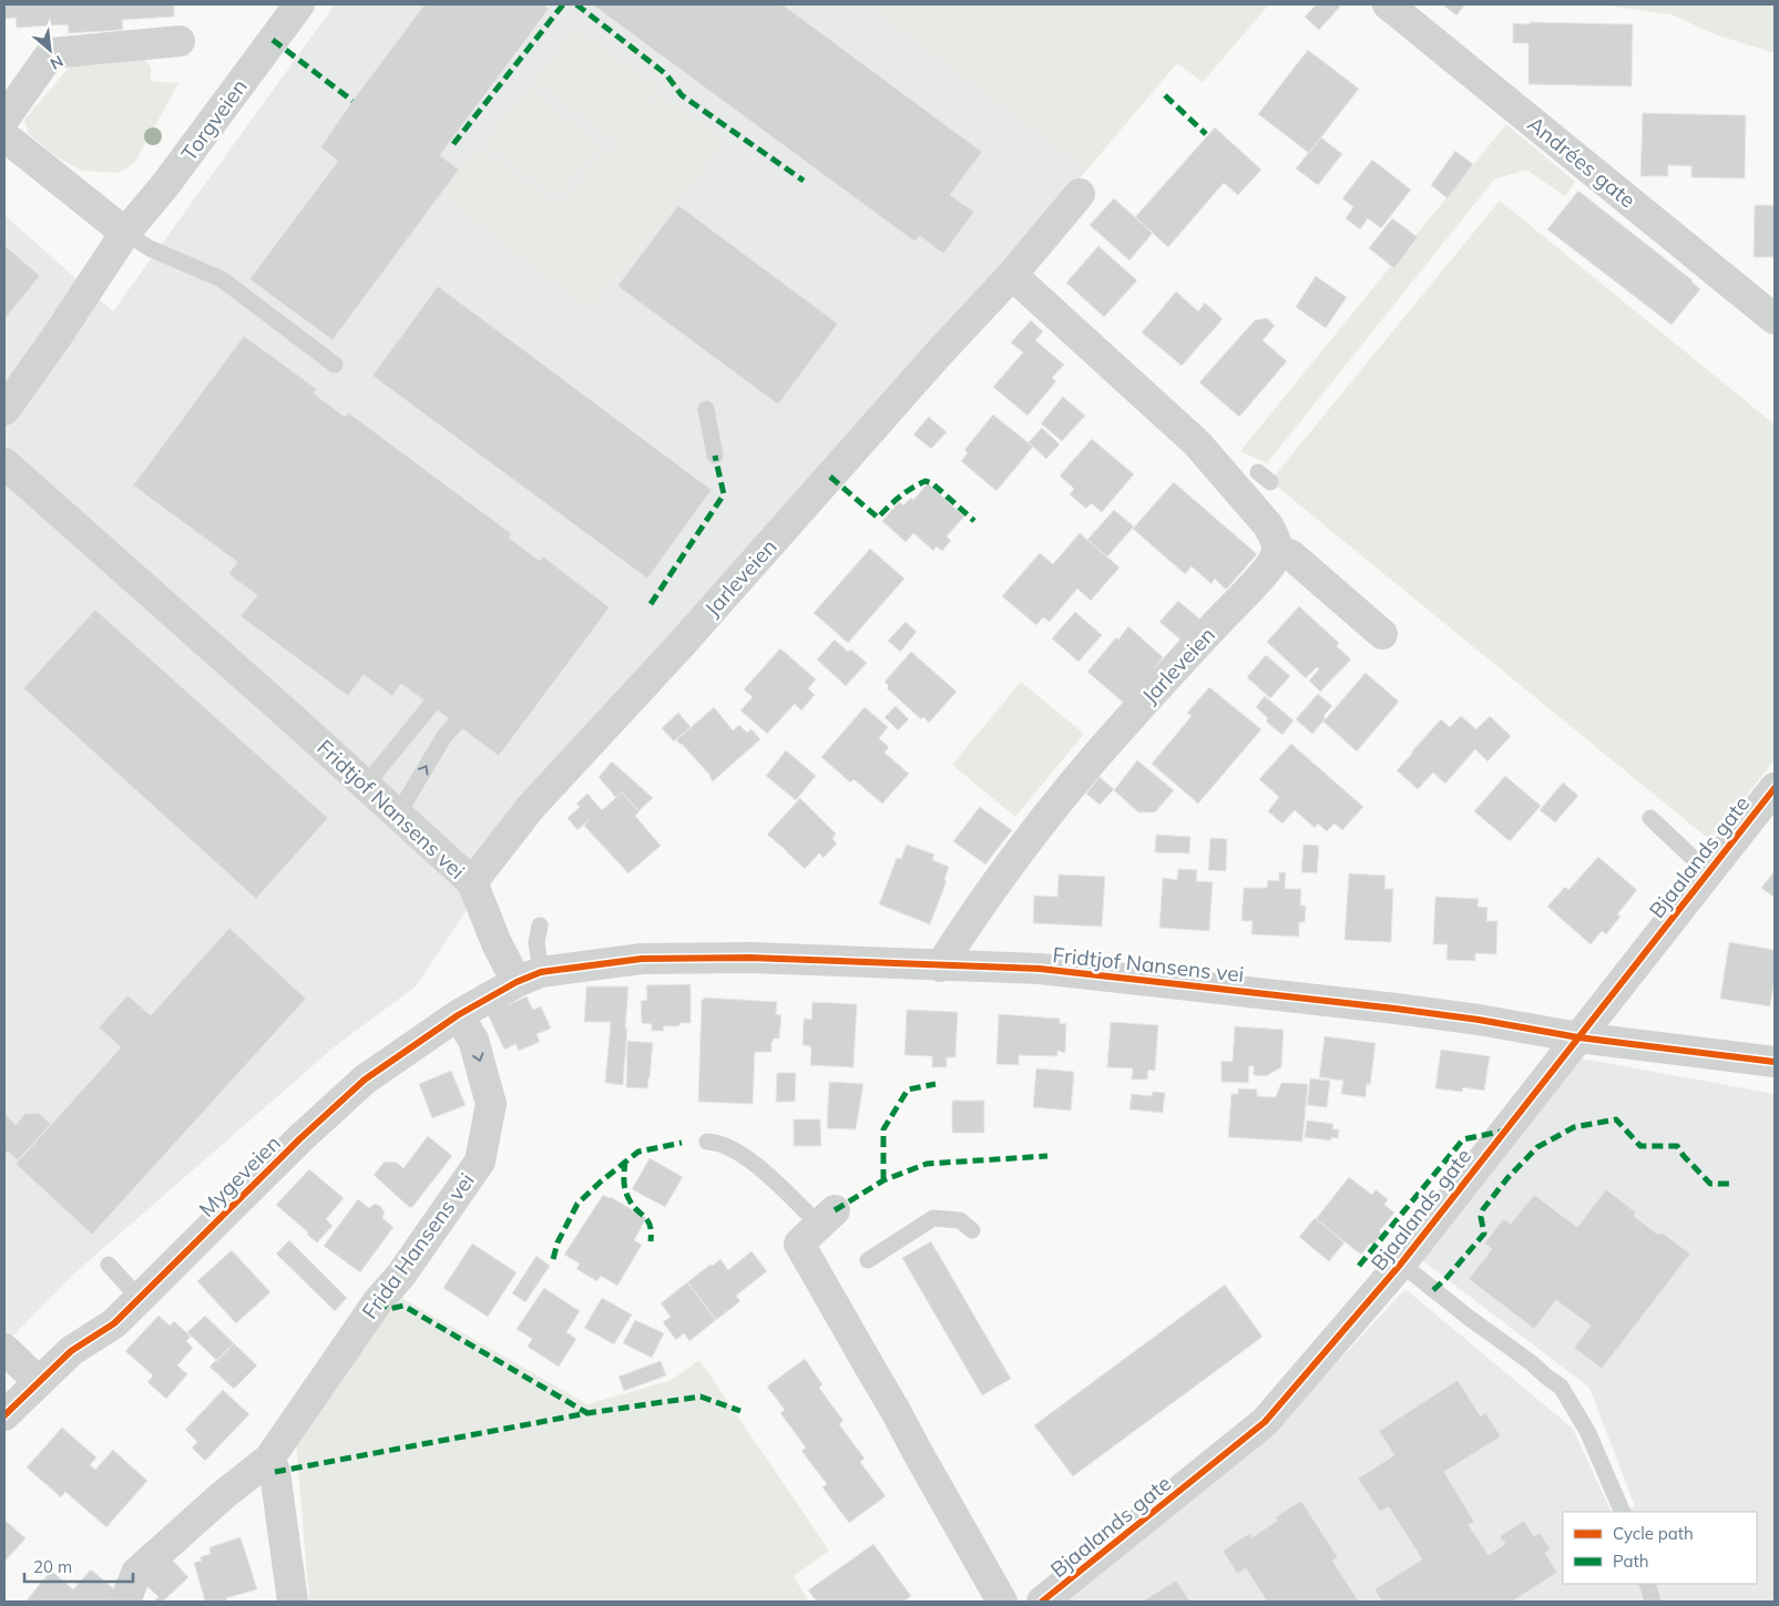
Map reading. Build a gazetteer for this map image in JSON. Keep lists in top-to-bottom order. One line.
{"streets":{"street":["Torgveien","Andrées gate","Jarleveien","Fridtjof Nansens vei","Bjaalands gate","Mygeveien","Frida Hansens vei"]},"crossings":[["Jarleveien","Fridtjof Nansens vei"],["Fridtjof Nansens vei","Bjaalands gate"],["Fridtjof Nansens vei","Mygeveien"],["Mygeveien","Frida Hansens vei"]],"one_way":["Frida Hansens vei"],"legend":["Cycle path","Path"],"scale_bar":"20 m","north":"bottom right"}
